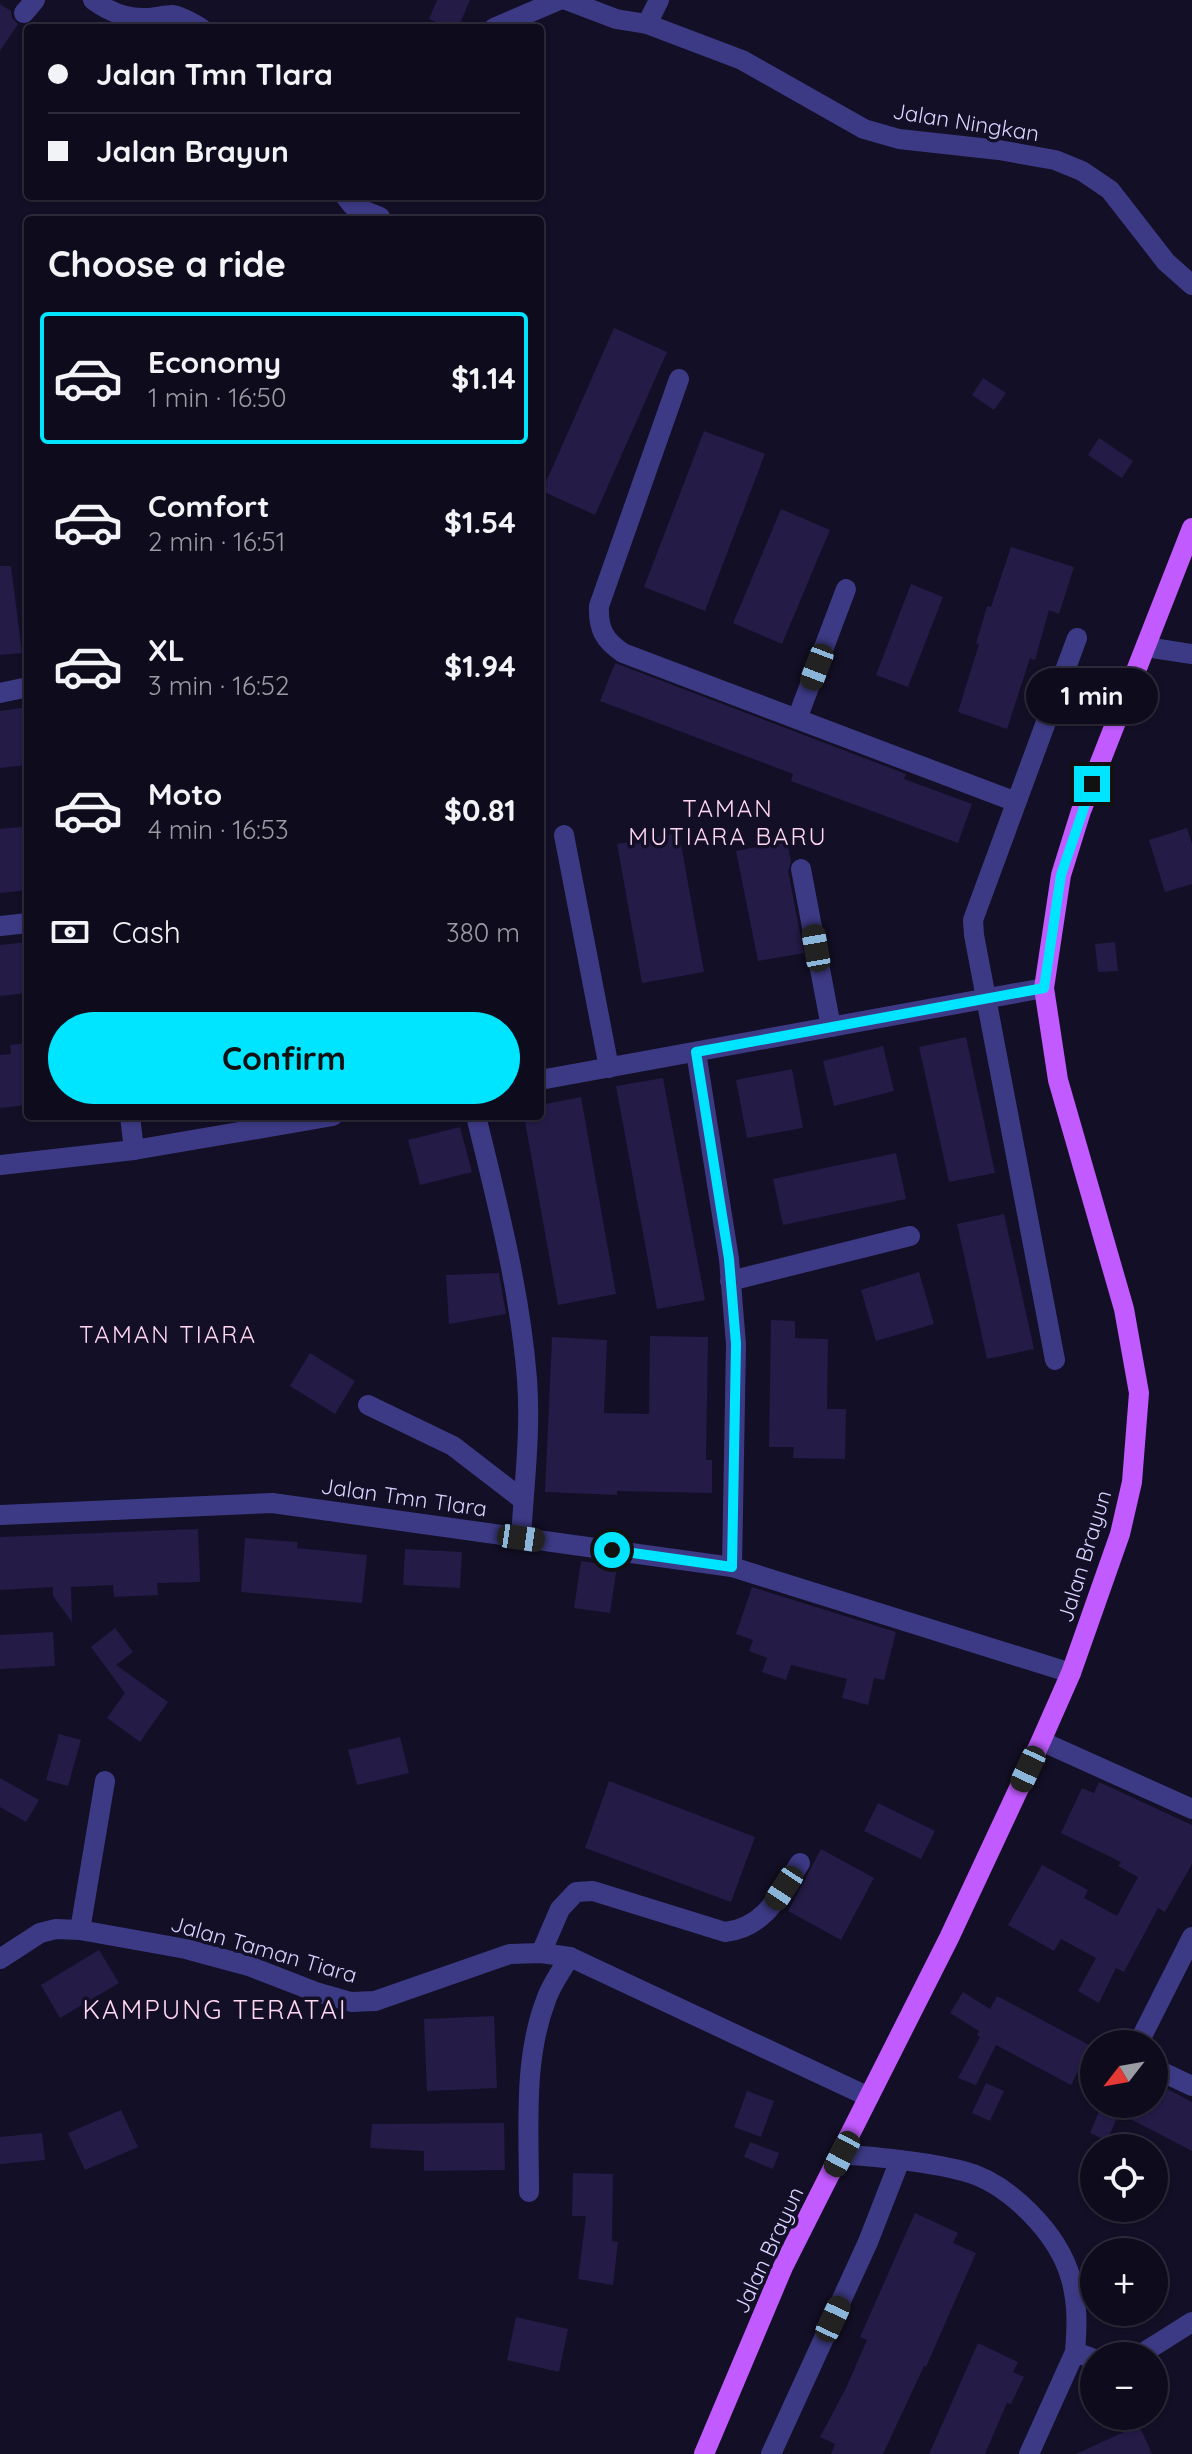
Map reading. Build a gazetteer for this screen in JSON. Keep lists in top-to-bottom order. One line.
{"streets":{"main road":["Jalan Brayun"],"street":["Jalan Ningkan","Jalan Tmn TIara","Jalan Taman Tiara"]},"crossings":[["Jalan Tmn TIara","Jalan Brayun"],["Jalan Brayun","Jalan Taman Tiara"]],"districts":["TAMAN MUTIARA BARU","TAMAN TIARA","KAMPUNG TERATAI"],"north":"bottom left","page":{"banner":["Jalan Tmn TIara","Jalan Brayun"],"heading":"Choose a ride","list":[{"name":"Economy","note":"1 min · 16:50","value":"$1.14"},{"name":"Comfort","note":"2 min · 16:51","value":"$1.54"},{"name":"XL","note":"3 min · 16:52","value":"$1.94"},{"name":"Moto","note":"4 min · 16:53","value":"$0.81"}],"bubble":"1 min","pay":["Cash","380 m"],"buttons":"Confirm","map_buttons":["+","−"]}}
